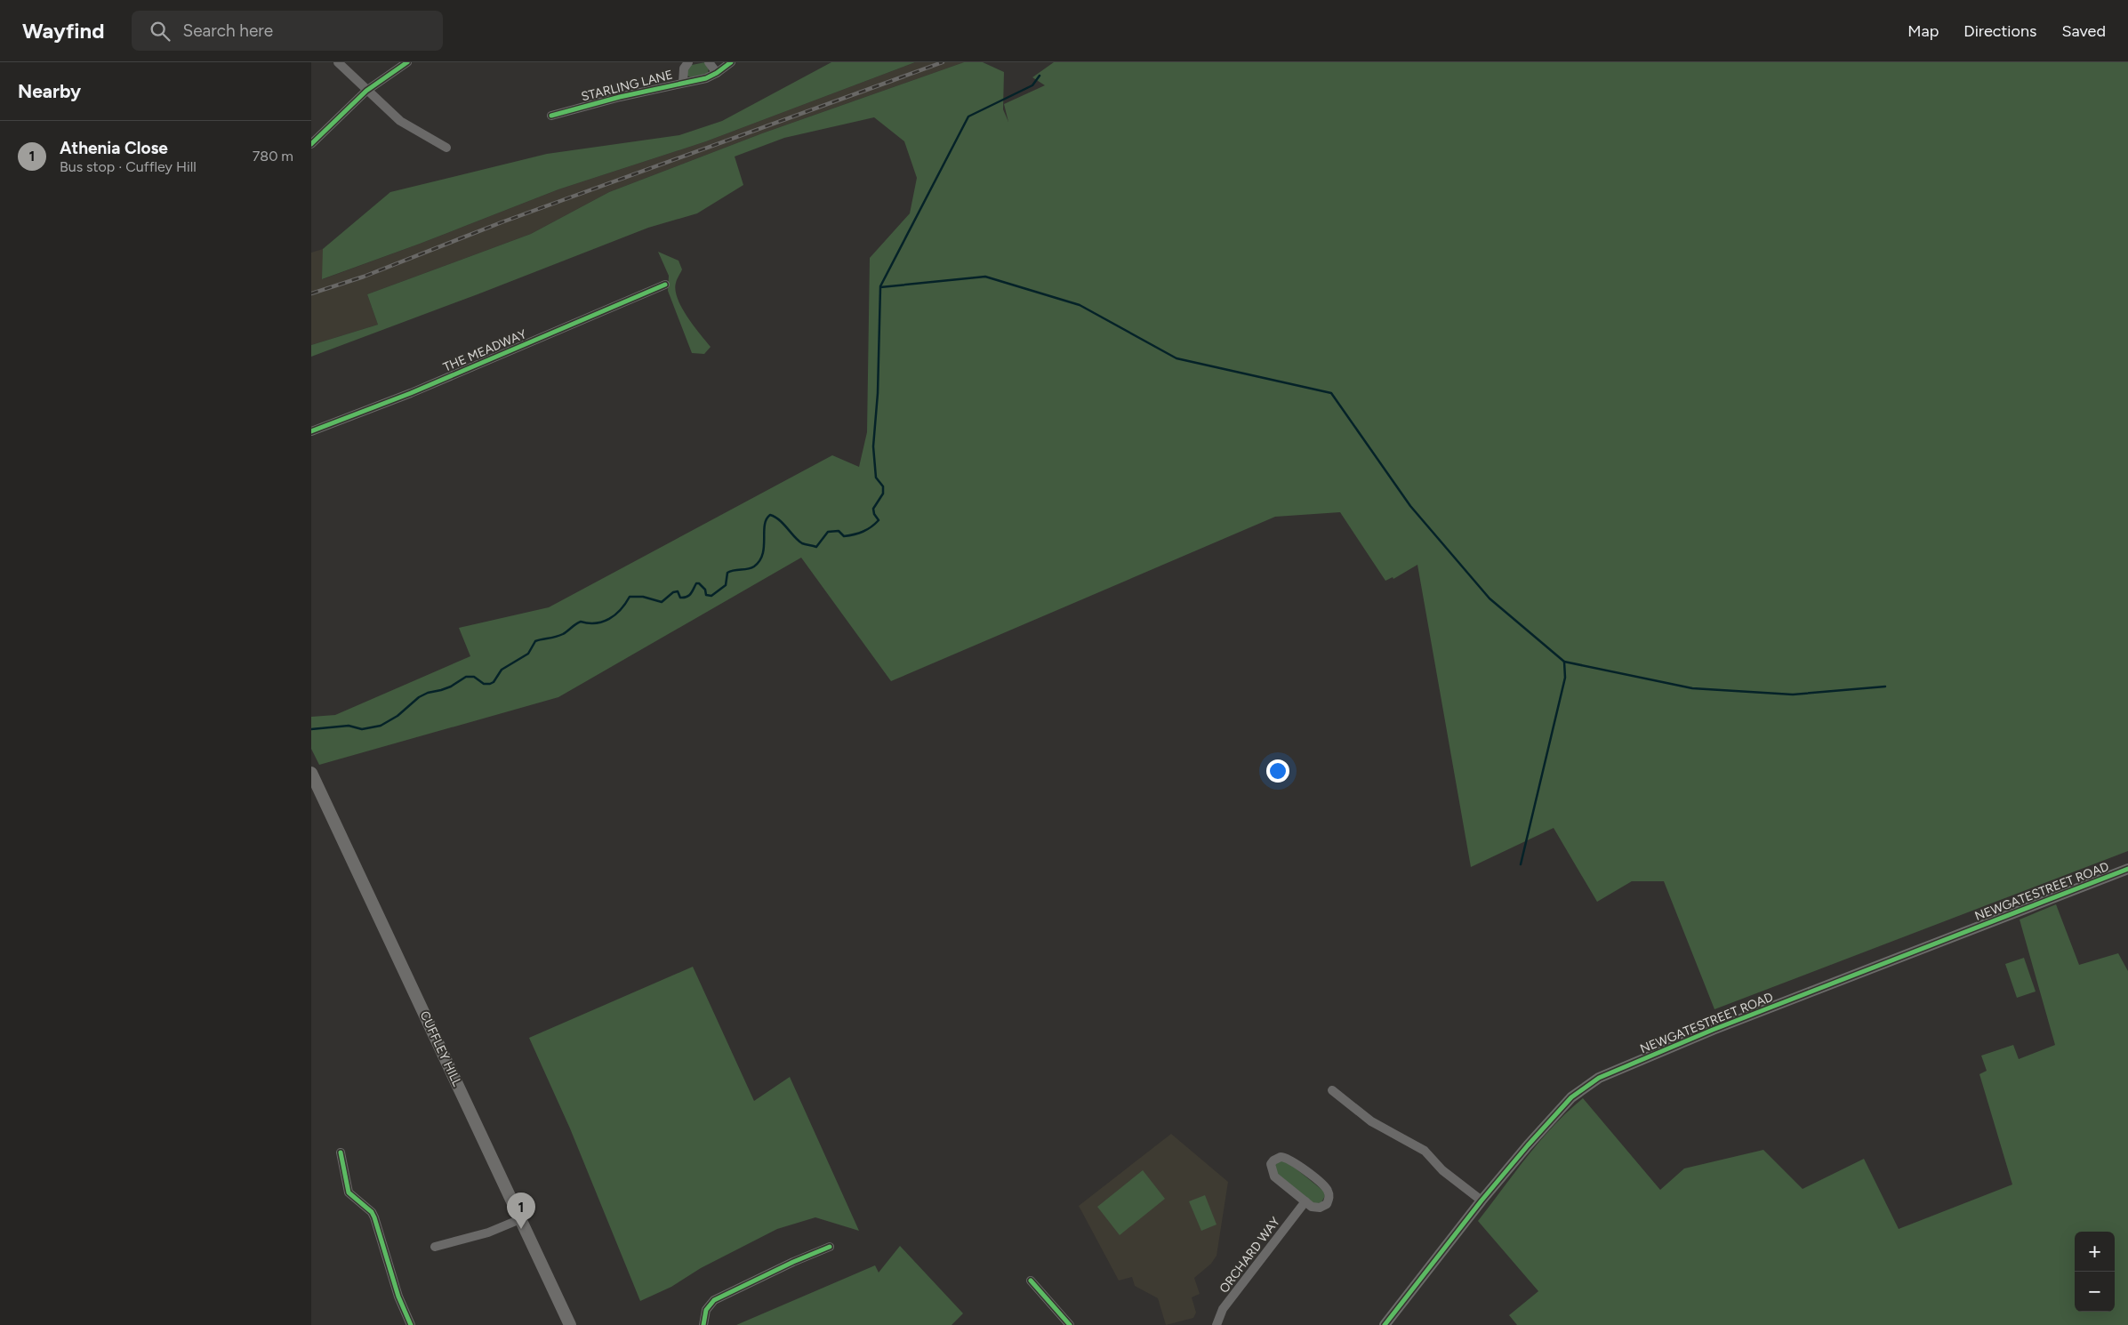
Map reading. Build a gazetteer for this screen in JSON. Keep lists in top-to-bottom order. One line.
{"streets":{"main road":["CUFFLEY HILL"],"street":["STARLING LANE","THE MEADWAY","NEWGATESTREET ROAD","ORCHARD WAY"]},"page":{"header":"Wayfind","search":"Search here","nav":["Map","Directions","Saved"],"heading":"Nearby","list":[{"mark":"1","name":"Athenia Close","note":"Bus stop · Cuffley Hill","value":"780 m"}],"pins":"1","map_buttons":["+","−"]}}
